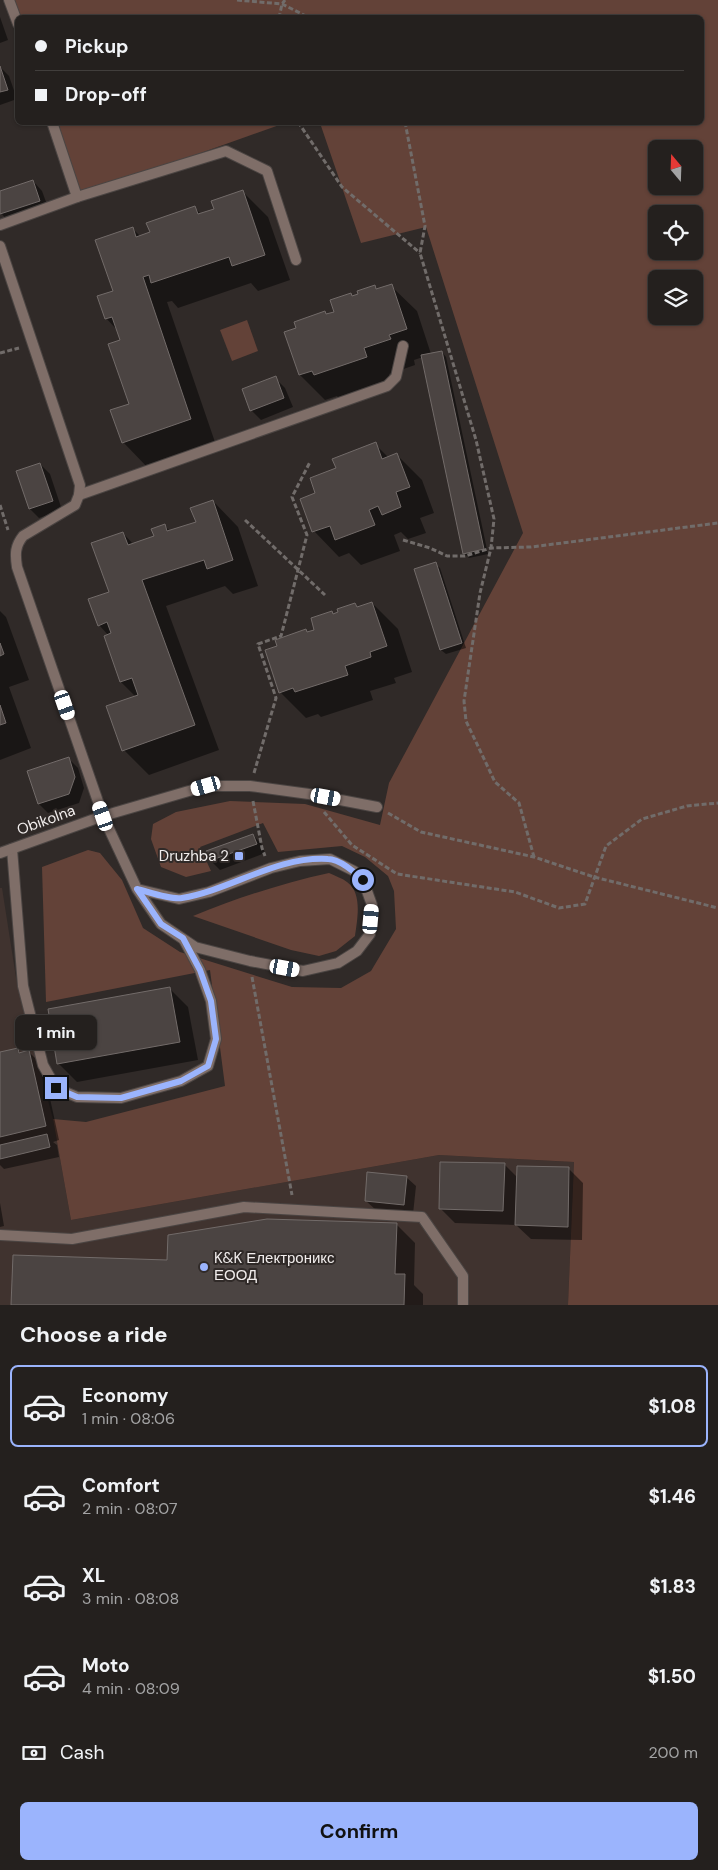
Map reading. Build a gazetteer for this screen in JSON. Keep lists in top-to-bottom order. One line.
{"streets":{"street":["Obikolna"]},"places":{"transit":["Druzhba 2"],"other":["K&K Електроникс ЕООД"]},"north":"top","page":{"banner":["Pickup","Drop-off"],"bubble":"1 min","heading":"Choose a ride","list":[{"name":"Economy","note":"1 min · 08:06","value":"$1.08"},{"name":"Comfort","note":"2 min · 08:07","value":"$1.46"},{"name":"XL","note":"3 min · 08:08","value":"$1.83"},{"name":"Moto","note":"4 min · 08:09","value":"$1.50"}],"pay":["Cash","200 m"],"buttons":"Confirm"}}
